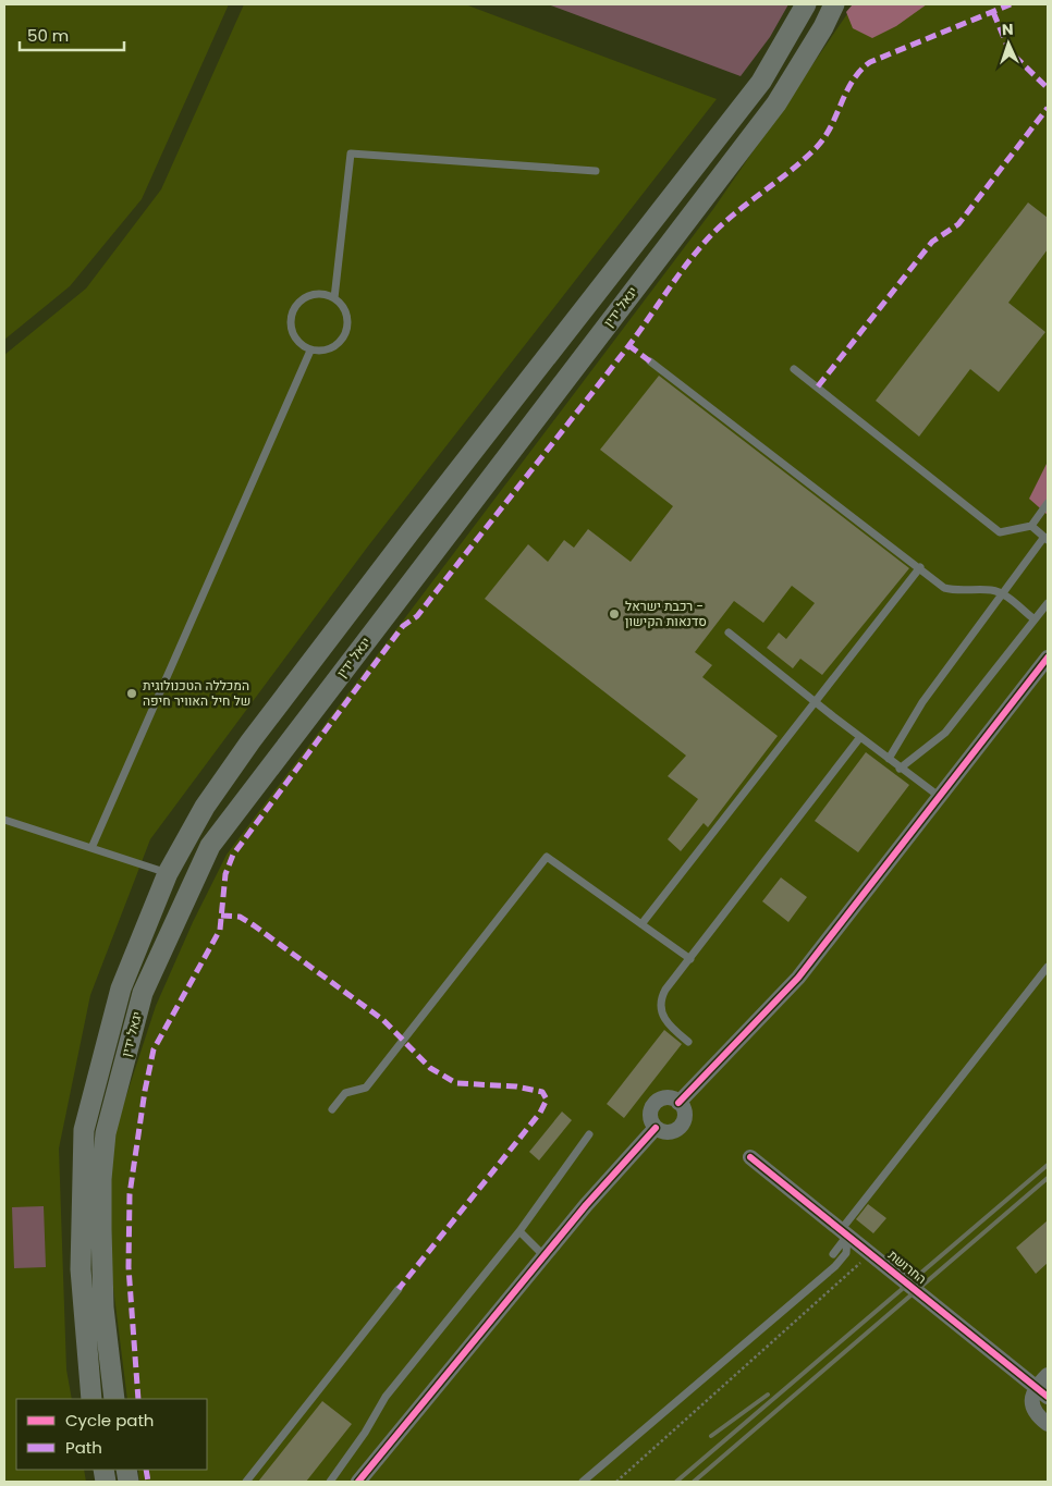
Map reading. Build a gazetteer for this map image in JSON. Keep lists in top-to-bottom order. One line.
{"streets":{"main road":["יגאל ידין"],"street":["החרושת"]},"places":["רכבת ישראל - סדנאות הקישון","המכללה הטכנולוגית של חיל האוויר חיפה"],"legend":["Cycle path","Path"],"scale_bar":"50 m","north":"top"}
